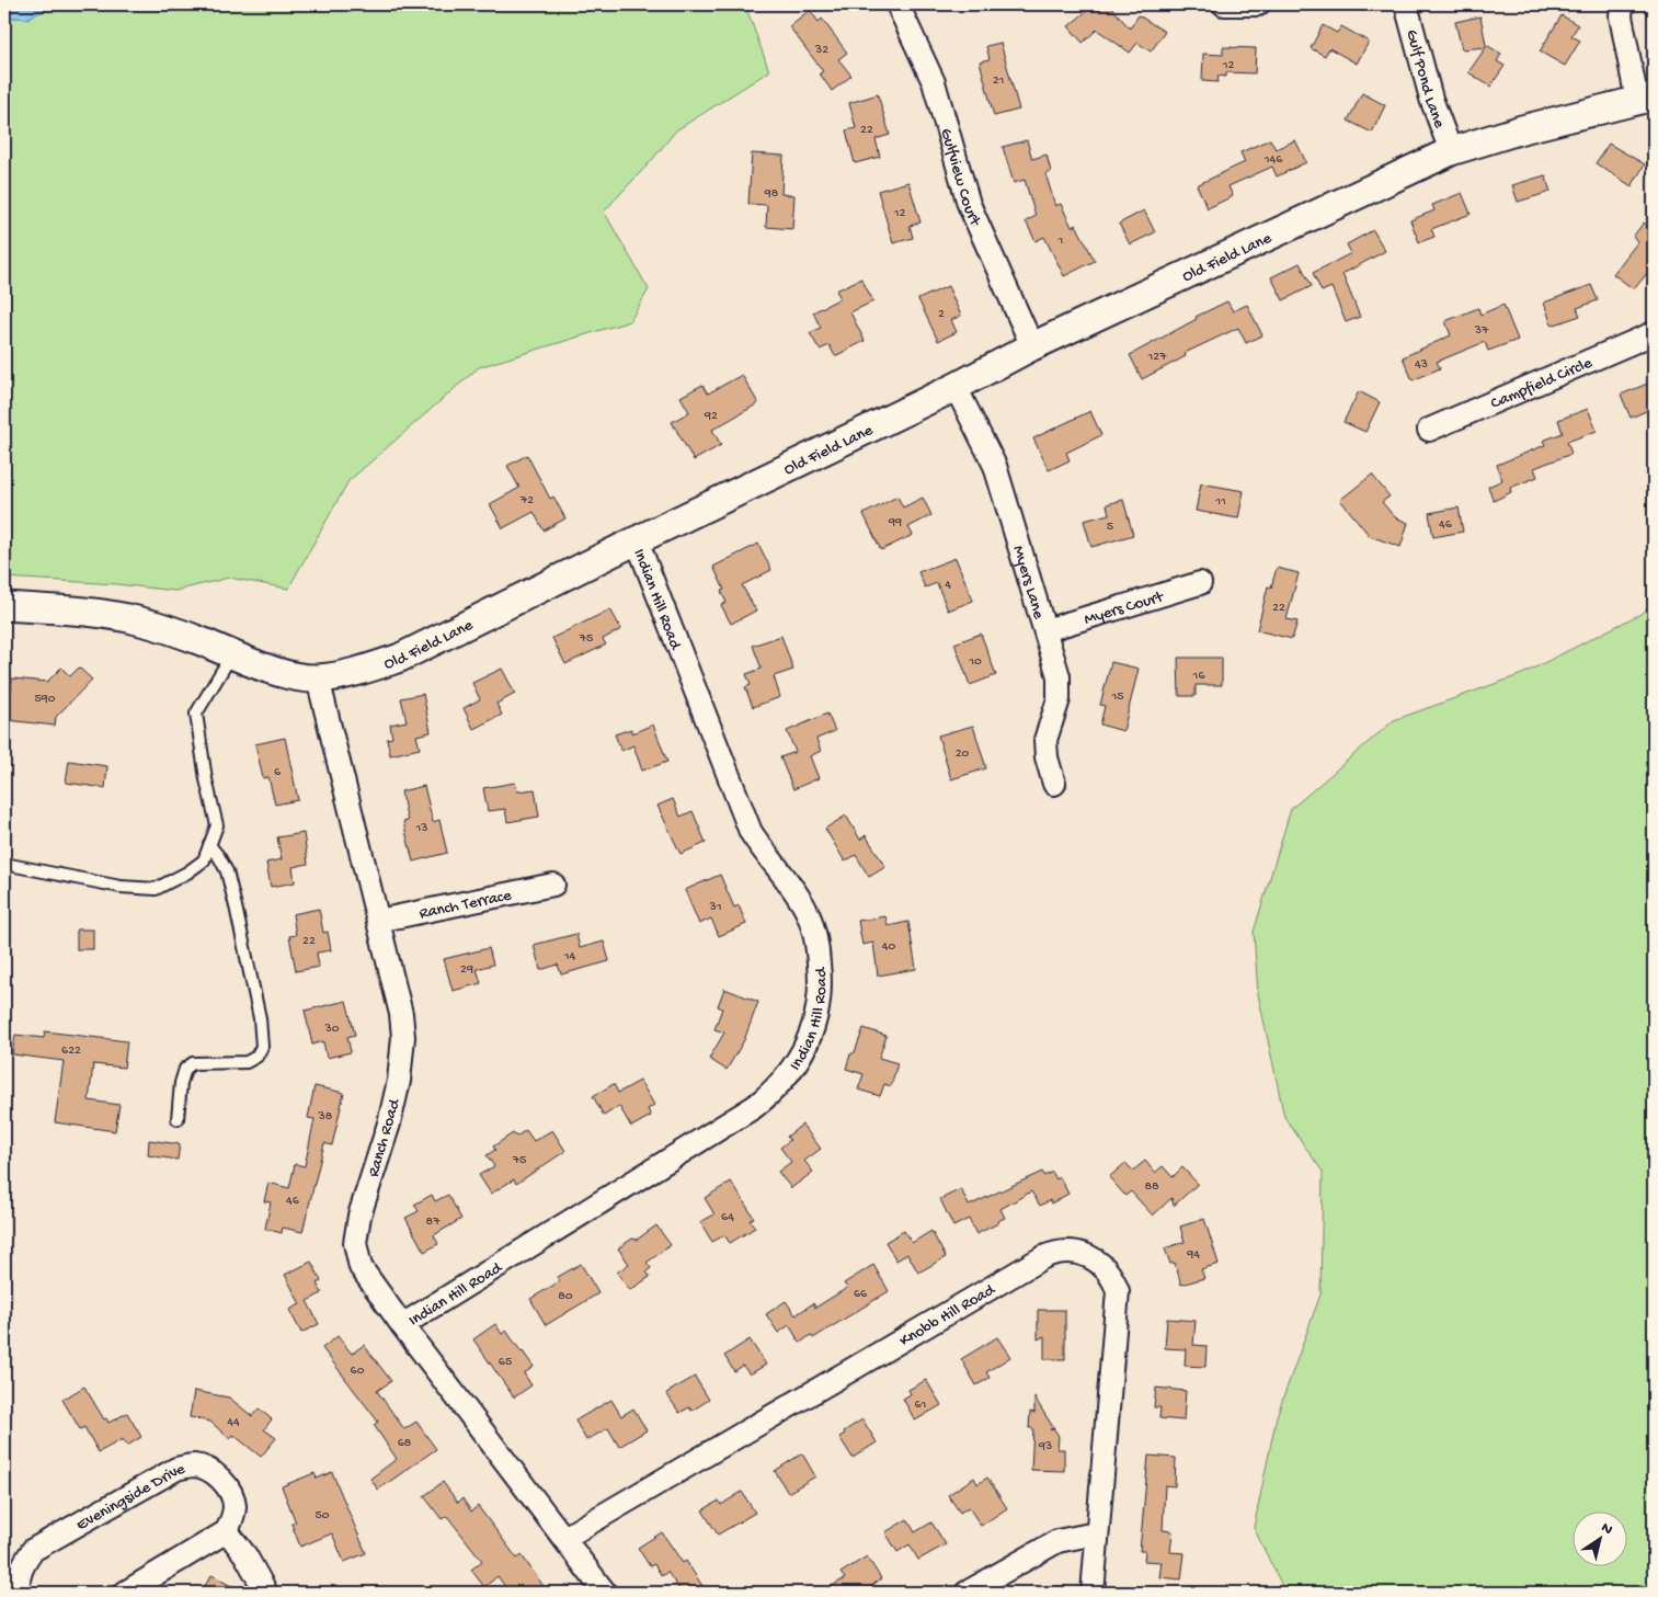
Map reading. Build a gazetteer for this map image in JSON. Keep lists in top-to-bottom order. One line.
{"streets":{"street":["Gulf Pond Lane","Gulfview Court","Old Field Lane","Campfield Circle","Myers Lane","Indian Hill Road","Myers Court","Ranch Terrace","Ranch Road","Knobb Hill Road","Eveningside Drive"]},"crossings":[["Gulf Pond Lane","Old Field Lane"],["Gulfview Court","Old Field Lane"],["Old Field Lane","Myers Lane"],["Old Field Lane","Indian Hill Road"],["Old Field Lane","Ranch Road"],["Myers Lane","Myers Court"],["Indian Hill Road","Ranch Road"],["Ranch Terrace","Ranch Road"],["Ranch Road","Knobb Hill Road"]],"house_numbers":["32","12","21","22","146","98","12","1","2","37","127","43","92","72","11","99","46","5","4","22","75","10","16","15","590","20","6","13","31","22","40","14","29","30","622","38","75","88","46","64","87","94","66","80","65","60","61","44","68","93","50"],"north":"top right"}
